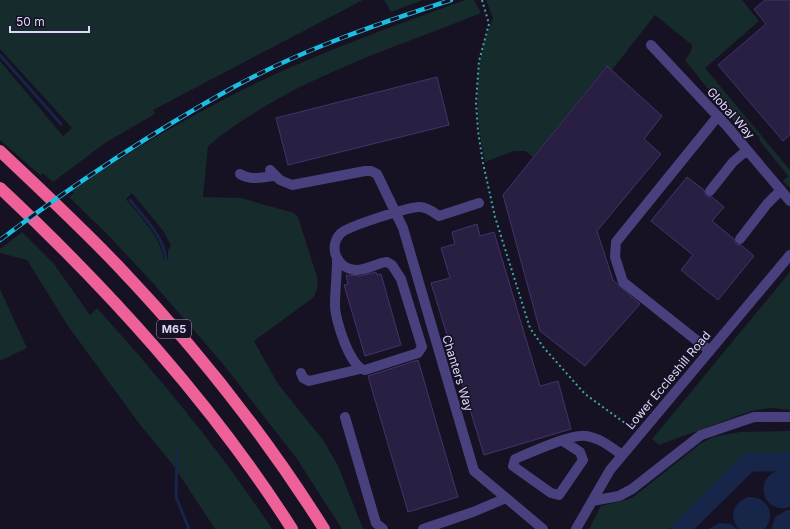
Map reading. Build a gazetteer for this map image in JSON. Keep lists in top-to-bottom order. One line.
{"streets":{"highway":["M65"],"street":["Global Way","Chanters Way","Lower Eccleshill Road"]},"scale_bar":"50 m"}
